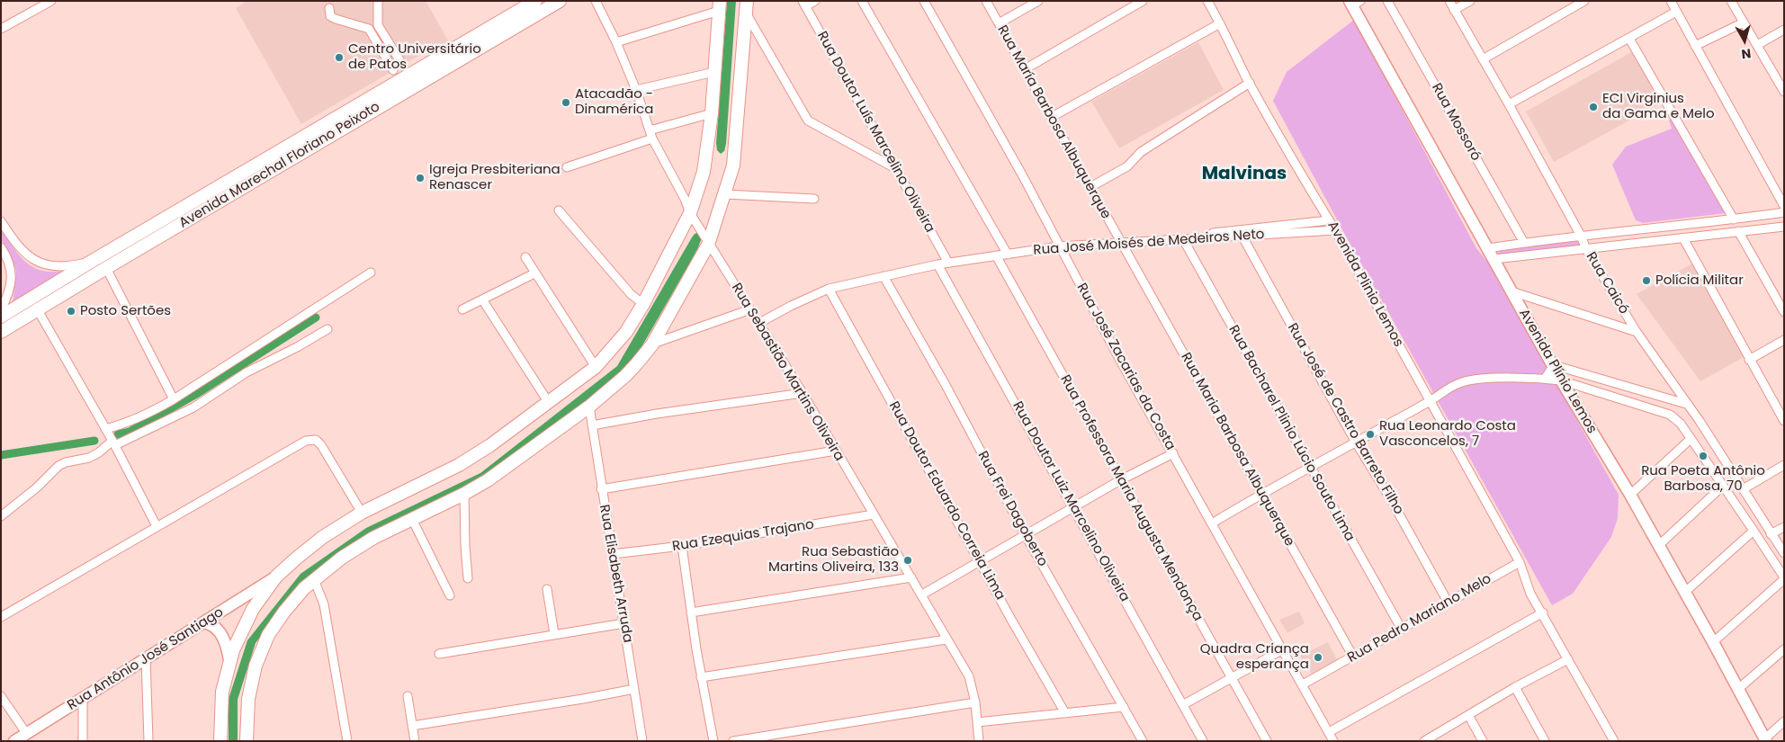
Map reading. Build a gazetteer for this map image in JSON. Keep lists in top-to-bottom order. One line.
{"streets":{"main road":["Avenida Marechal Floriano Peixoto","Avenida Plínio Lemos","Rua Antônio José Santiago"],"street":["Rua María Barbosa Albuquerque","Rua Mossoró","Rua Doutor Luís Marcelino Oliveira","Rua José Moisés de Medeiros Neto","Rua Caicó","Avenida Plinio Lemos","Rua José Zacarias da Costa","Rua Sebastião Martins Oliveira","Rua José de Castro Barreto Filho","Rua Bacharel Plinio Lúcio Souto Lima","Rua Maria Barbosa Albuquerque","Rua Professora Maria Augusta Mendonça","Rua Doutor Eduardo Correia Lima","Rua Doutor Luiz Marcelino Oliveira","Rua Frei Dagoberto","Rua Ezequias Trajano","Rua Elisabeth Arruda","Rua Pedro Mariano Melo"]},"crossings":[["Rua María Barbosa Albuquerque","Rua José Moisés de Medeiros Neto"],["Rua María Barbosa Albuquerque","Rua Maria Barbosa Albuquerque"],["Rua Doutor Luís Marcelino Oliveira","Rua José Moisés de Medeiros Neto"],["Rua José Moisés de Medeiros Neto","Avenida Plinio Lemos"],["Rua José Moisés de Medeiros Neto","Rua José Zacarias da Costa"],["Rua José Moisés de Medeiros Neto","Rua Sebastião Martins Oliveira"],["Rua José Moisés de Medeiros Neto","Rua José de Castro Barreto Filho"],["Rua José Moisés de Medeiros Neto","Rua Bacharel Plinio Lúcio Souto Lima"],["Rua José Moisés de Medeiros Neto","Rua Maria Barbosa Albuquerque"],["Rua José Moisés de Medeiros Neto","Rua Professora Maria Augusta Mendonça"],["Rua José Moisés de Medeiros Neto","Rua Doutor Eduardo Correia Lima"],["Rua José Moisés de Medeiros Neto","Rua Doutor Luiz Marcelino Oliveira"],["Rua José Moisés de Medeiros Neto","Rua Frei Dagoberto"],["Avenida Plinio Lemos","Rua Pedro Mariano Melo"],["Rua José Zacarias da Costa","Rua Pedro Mariano Melo"],["Rua Sebastião Martins Oliveira","Rua Ezequias Trajano"],["Rua José de Castro Barreto Filho","Rua Pedro Mariano Melo"],["Rua Bacharel Plinio Lúcio Souto Lima","Rua Pedro Mariano Melo"],["Rua Maria Barbosa Albuquerque","Rua Pedro Mariano Melo"],["Rua Ezequias Trajano","Rua Elisabeth Arruda"]],"districts":["Malvinas"],"places":["Centro Universitário de Patos","Atacadão - Dinamérica","ECI Virginius da Gama e Melo","Igreja Presbiteriana Renascer","Polícia Militar","Posto Sertões","Rua Leonardo Costa Vasconcelos, 7","Rua Poeta Antônio Barbosa, 70","Rua Sebastião Martins Oliveira, 133","Quadra Criança esperança"],"north":"bottom"}
